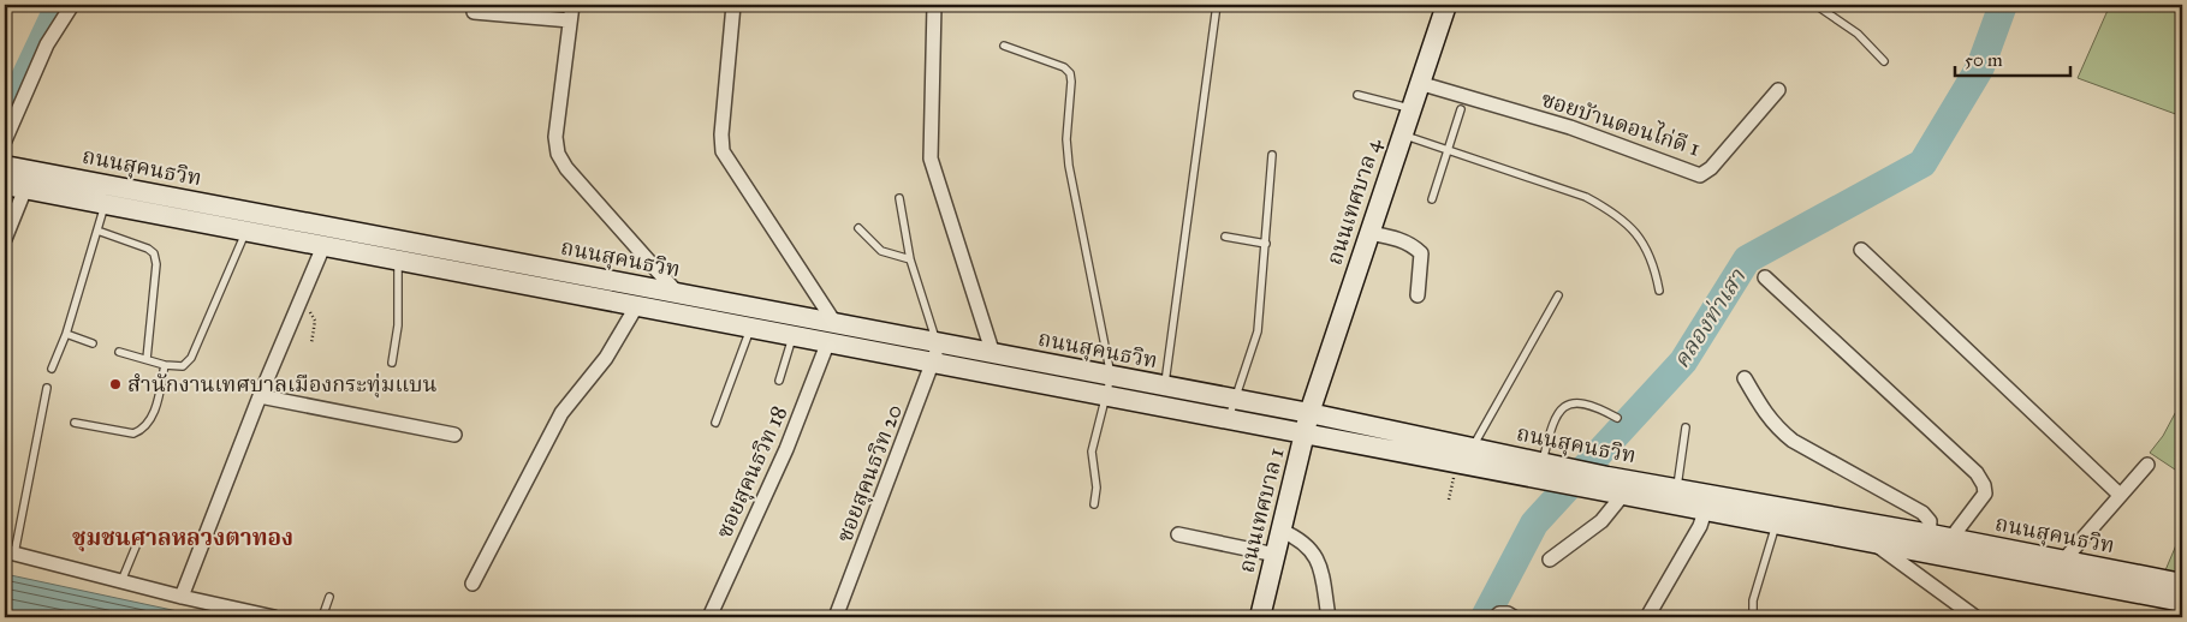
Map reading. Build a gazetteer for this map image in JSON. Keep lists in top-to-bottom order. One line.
{"streets":{"main road":["ถนนสุคนธวิท","ถนนเทศบาล 4","ถนนเทศบาล 1"],"street":["ซอยบัานดอนไก่ดี 1","ซอยสุคนธวิท 18","ซอยสุคนธวิท 20"]},"crossings":[["ซอยบัานดอนไก่ดี 1","ถนนเทศบาล 4"],["ถนนสุคนธวิท","ถนนเทศบาล 4"],["ถนนสุคนธวิท","ซอยสุคนธวิท 18"],["ถนนสุคนธวิท","ซอยสุคนธวิท 20"],["ถนนสุคนธวิท","ถนนเทศบาล 1"],["ถนนเทศบาล 4","ถนนเทศบาล 1"]],"districts":["ชุมชนศาลหลวงตาทอง"],"water":["คลองท่าเสา"],"places":["สำนักงานเทศบาลเมืองกระทุ่มแบน"],"scale_bar":"50 m"}
